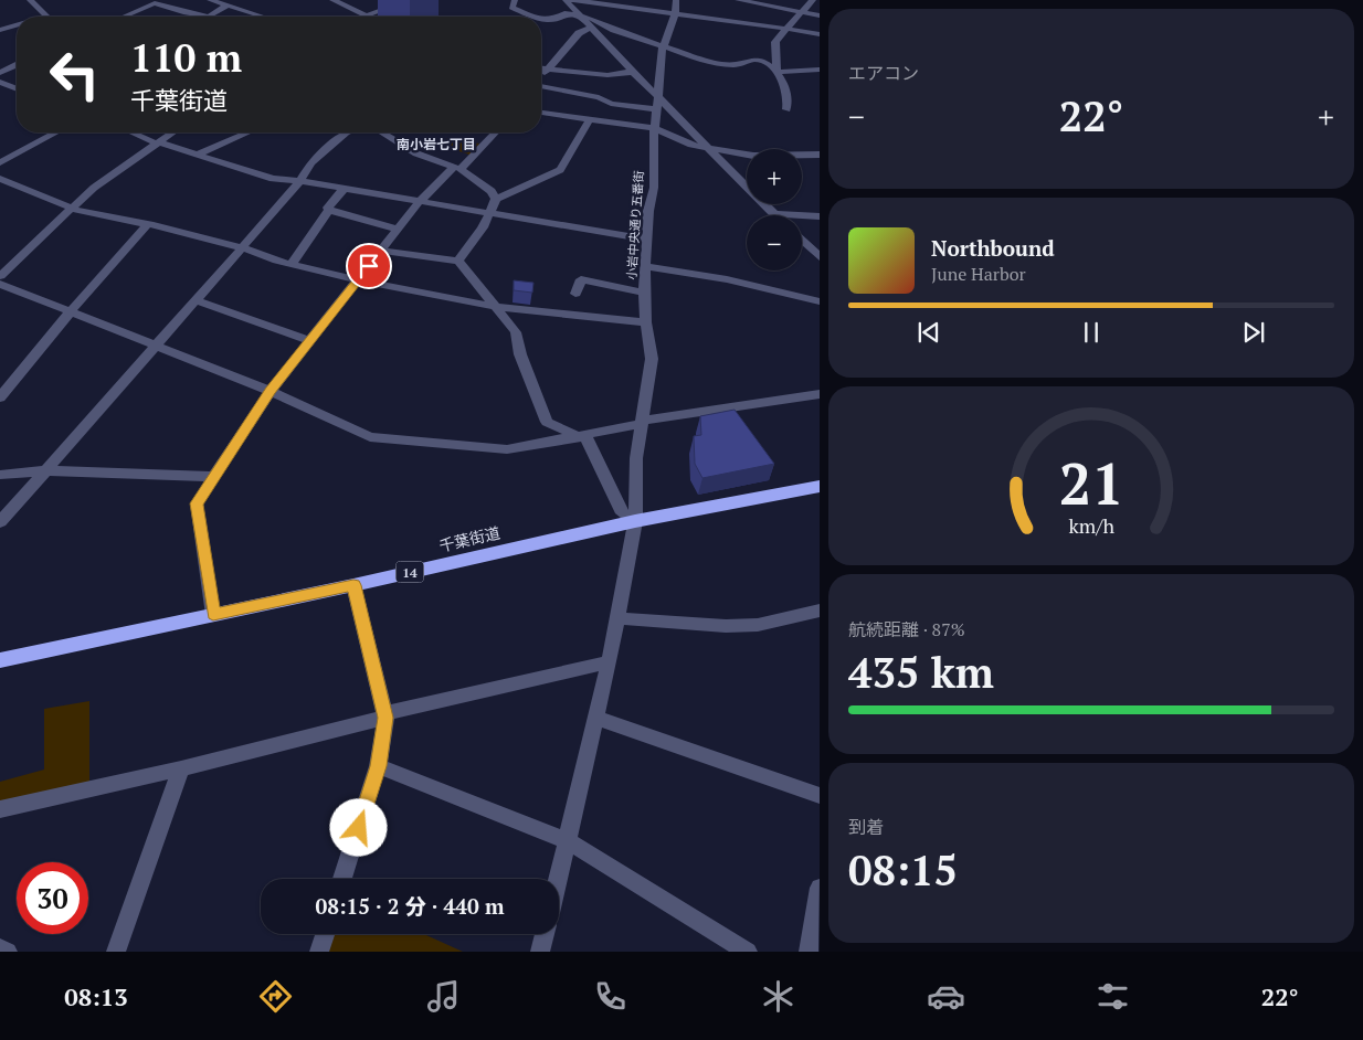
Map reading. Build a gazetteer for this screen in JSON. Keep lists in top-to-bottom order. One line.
{"streets":{"highway":["千葉街道","14"],"street":["小岩中央通り五番街"]},"crossings":[["小岩中央通り五番街","千葉街道"]],"districts":["南小岩七丁目"],"page":{"tile":["エアコン",["航続距離 · 87%","435 km"],["到着","08:15"]],"turn":["110 m","千葉街道"],"heat":["−","22°","+"],"map_buttons":["+","−"],"song":["Northbound","June Harbor"],"limit":"30","trip":"08:15 · 2 分 · 440 m","tabs":["08:13","22°"],"gauge":["21","km/h"]}}
